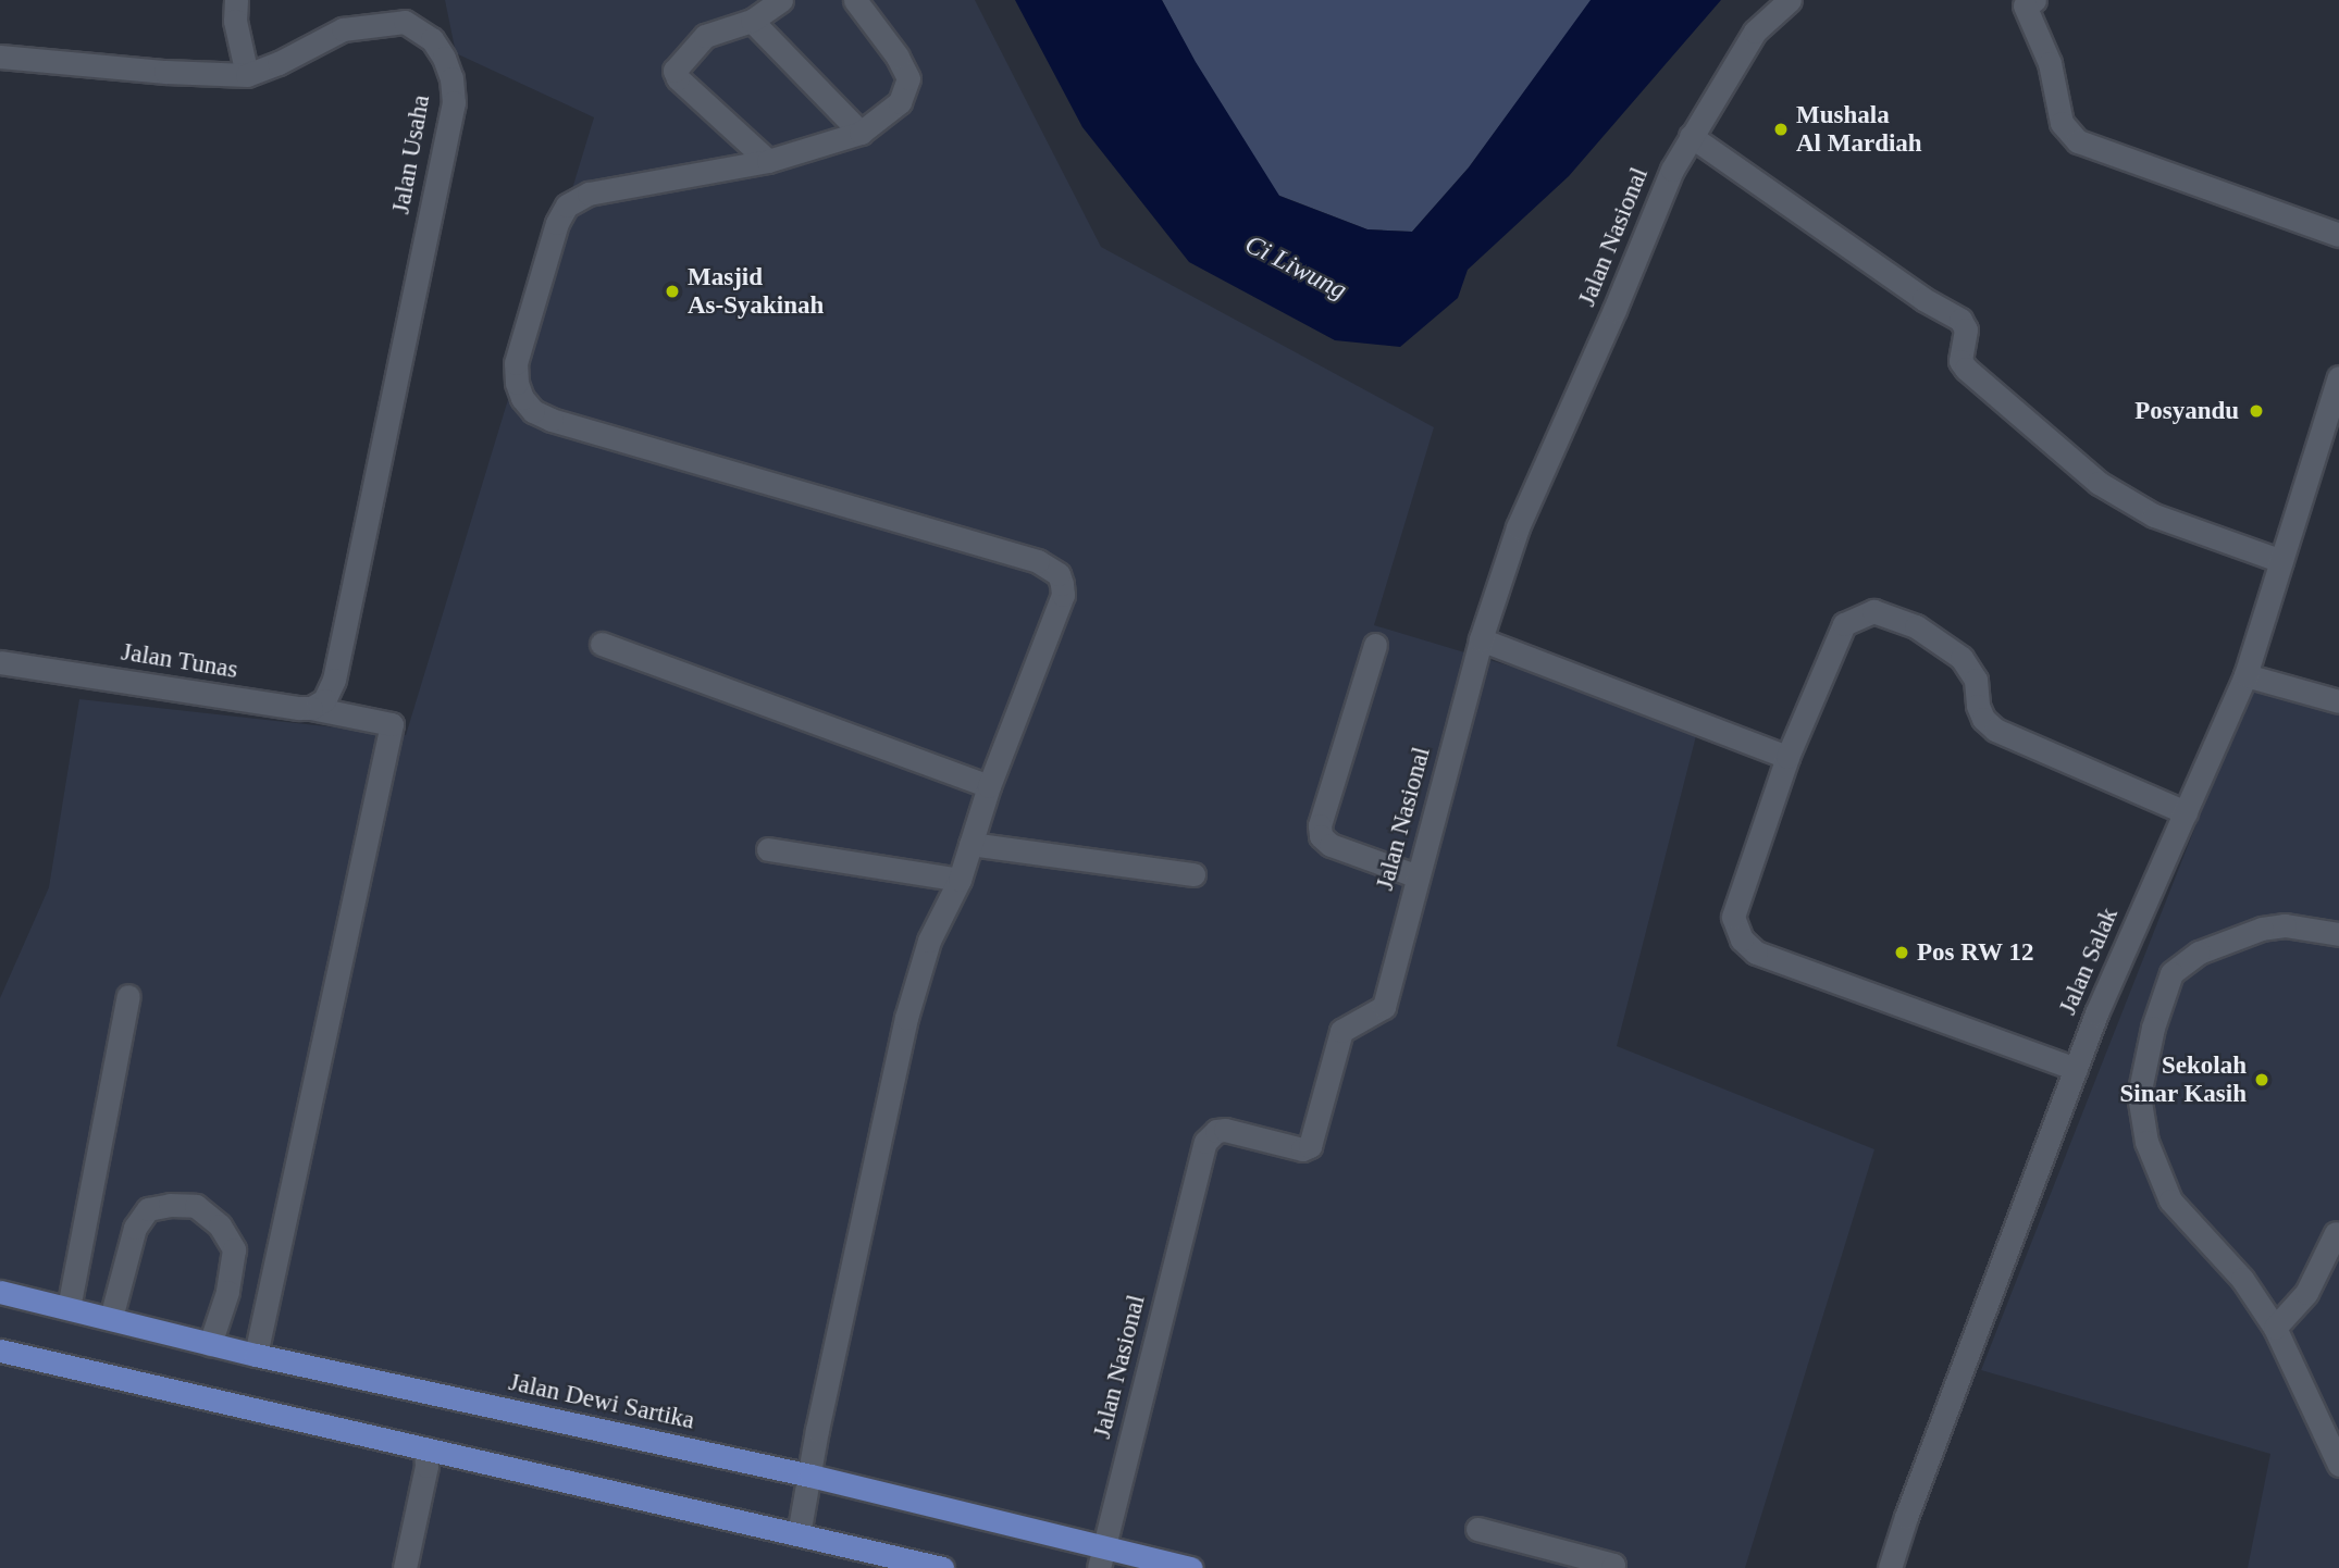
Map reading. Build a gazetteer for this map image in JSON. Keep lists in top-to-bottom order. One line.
{"streets":{"main road":["Jalan Dewi Sartika"],"street":["Jalan Usaha","Jalan Nasional","Jalan Tunas","Jalan Salak"]},"crossings":[["Jalan Usaha","Jalan Tunas"],["Jalan Nasional","Jalan Dewi Sartika"],["Jalan Tunas","Jalan Dewi Sartika"]],"water":["Ci Liwung"],"places":["Mushala Al Mardiah","Masjid As-Syakinah","Posyandu","Pos RW 12","Sekolah Sinar Kasih"]}
